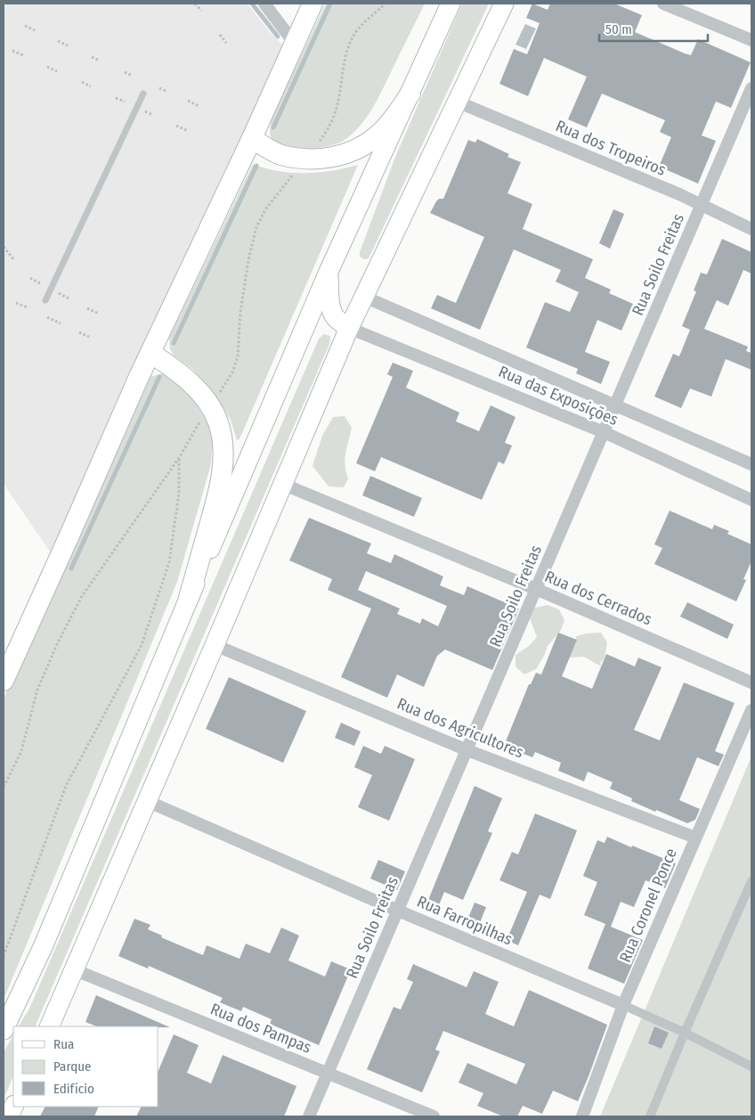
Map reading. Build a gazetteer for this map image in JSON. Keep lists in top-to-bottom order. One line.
{"streets":{"street":["Rua dos Tropeiros","Rua Soilo Freitas","Rua das Exposições","Rua dos Cerrados","Rua dos Agricultores","Rua Coronel Ponce","Rua Farropilhas","Rua dos Pampas"]},"crossings":[["Rua dos Tropeiros","Rua Soilo Freitas"],["Rua Soilo Freitas","Rua das Exposições"],["Rua Soilo Freitas","Rua dos Cerrados"],["Rua Soilo Freitas","Rua dos Agricultores"],["Rua Soilo Freitas","Rua Farropilhas"],["Rua Soilo Freitas","Rua dos Pampas"],["Rua dos Agricultores","Rua Coronel Ponce"],["Rua Coronel Ponce","Rua Farropilhas"]],"legend":["Rua","Parque","Edifício"],"scale_bar":"50 m"}
